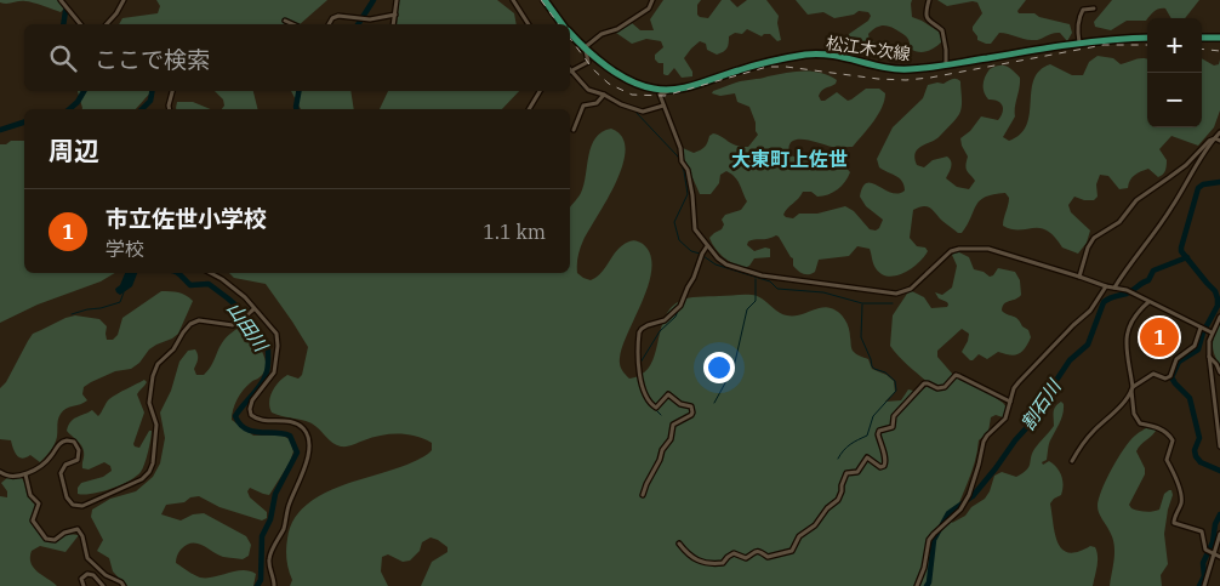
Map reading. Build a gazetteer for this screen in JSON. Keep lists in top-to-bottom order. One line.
{"streets":{"main road":["松江木次線"]},"districts":["大東町上佐世"],"water":["山田川","割石川"],"page":{"map_buttons":["+","−"],"search":"ここで検索","heading":"周辺","list":[{"mark":"1","name":"市立佐世小学校","note":"学校","value":"1.1 km"}],"pins":"1"}}
